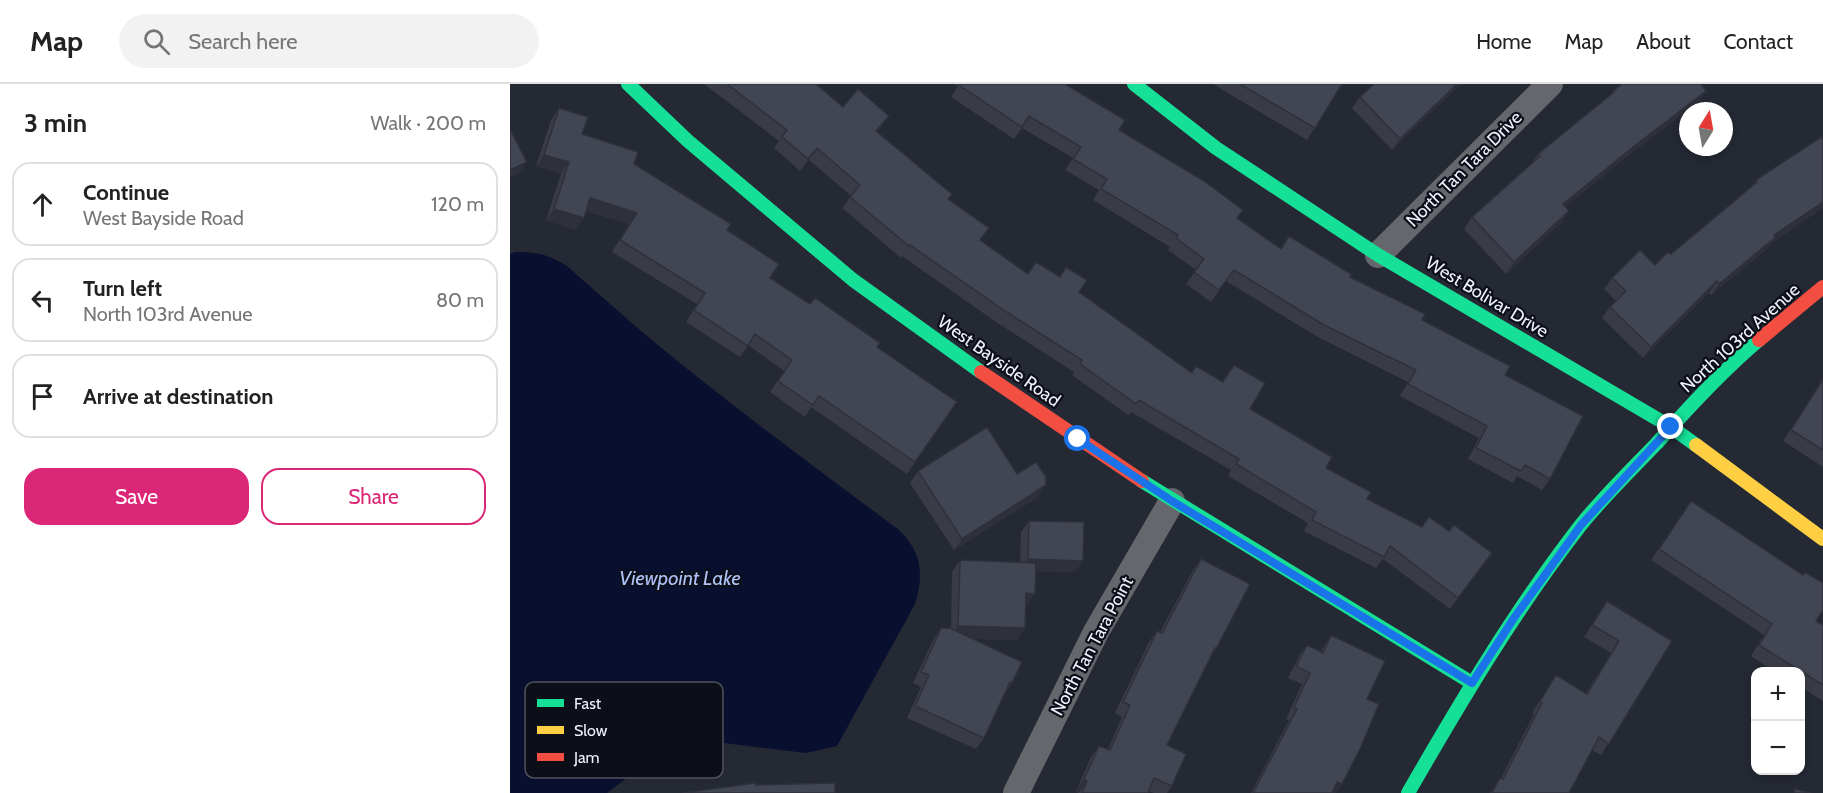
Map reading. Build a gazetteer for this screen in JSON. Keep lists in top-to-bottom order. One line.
{"streets":{"street":["North Tan Tara Drive","West Bolivar Drive","North 103rd Avenue","West Bayside Road","North Tan Tara Point"]},"crossings":[["North Tan Tara Drive","West Bolivar Drive"],["West Bolivar Drive","North 103rd Avenue"],["North 103rd Avenue","West Bayside Road"],["West Bayside Road","North Tan Tara Point"]],"water":["Viewpoint Lake"],"legend":["Fast","Slow","Jam"],"north":"top","page":{"header":"Map","search":"Search here","nav":["Home","Map","About","Contact"],"heading":["3 min","Walk · 200 m"],"list":[["Continue","West Bayside Road","120 m"],["Turn left","North 103rd Avenue","80 m"],"Arrive at destination"],"buttons":["Save","Share"],"map_buttons":["+","−"]}}
